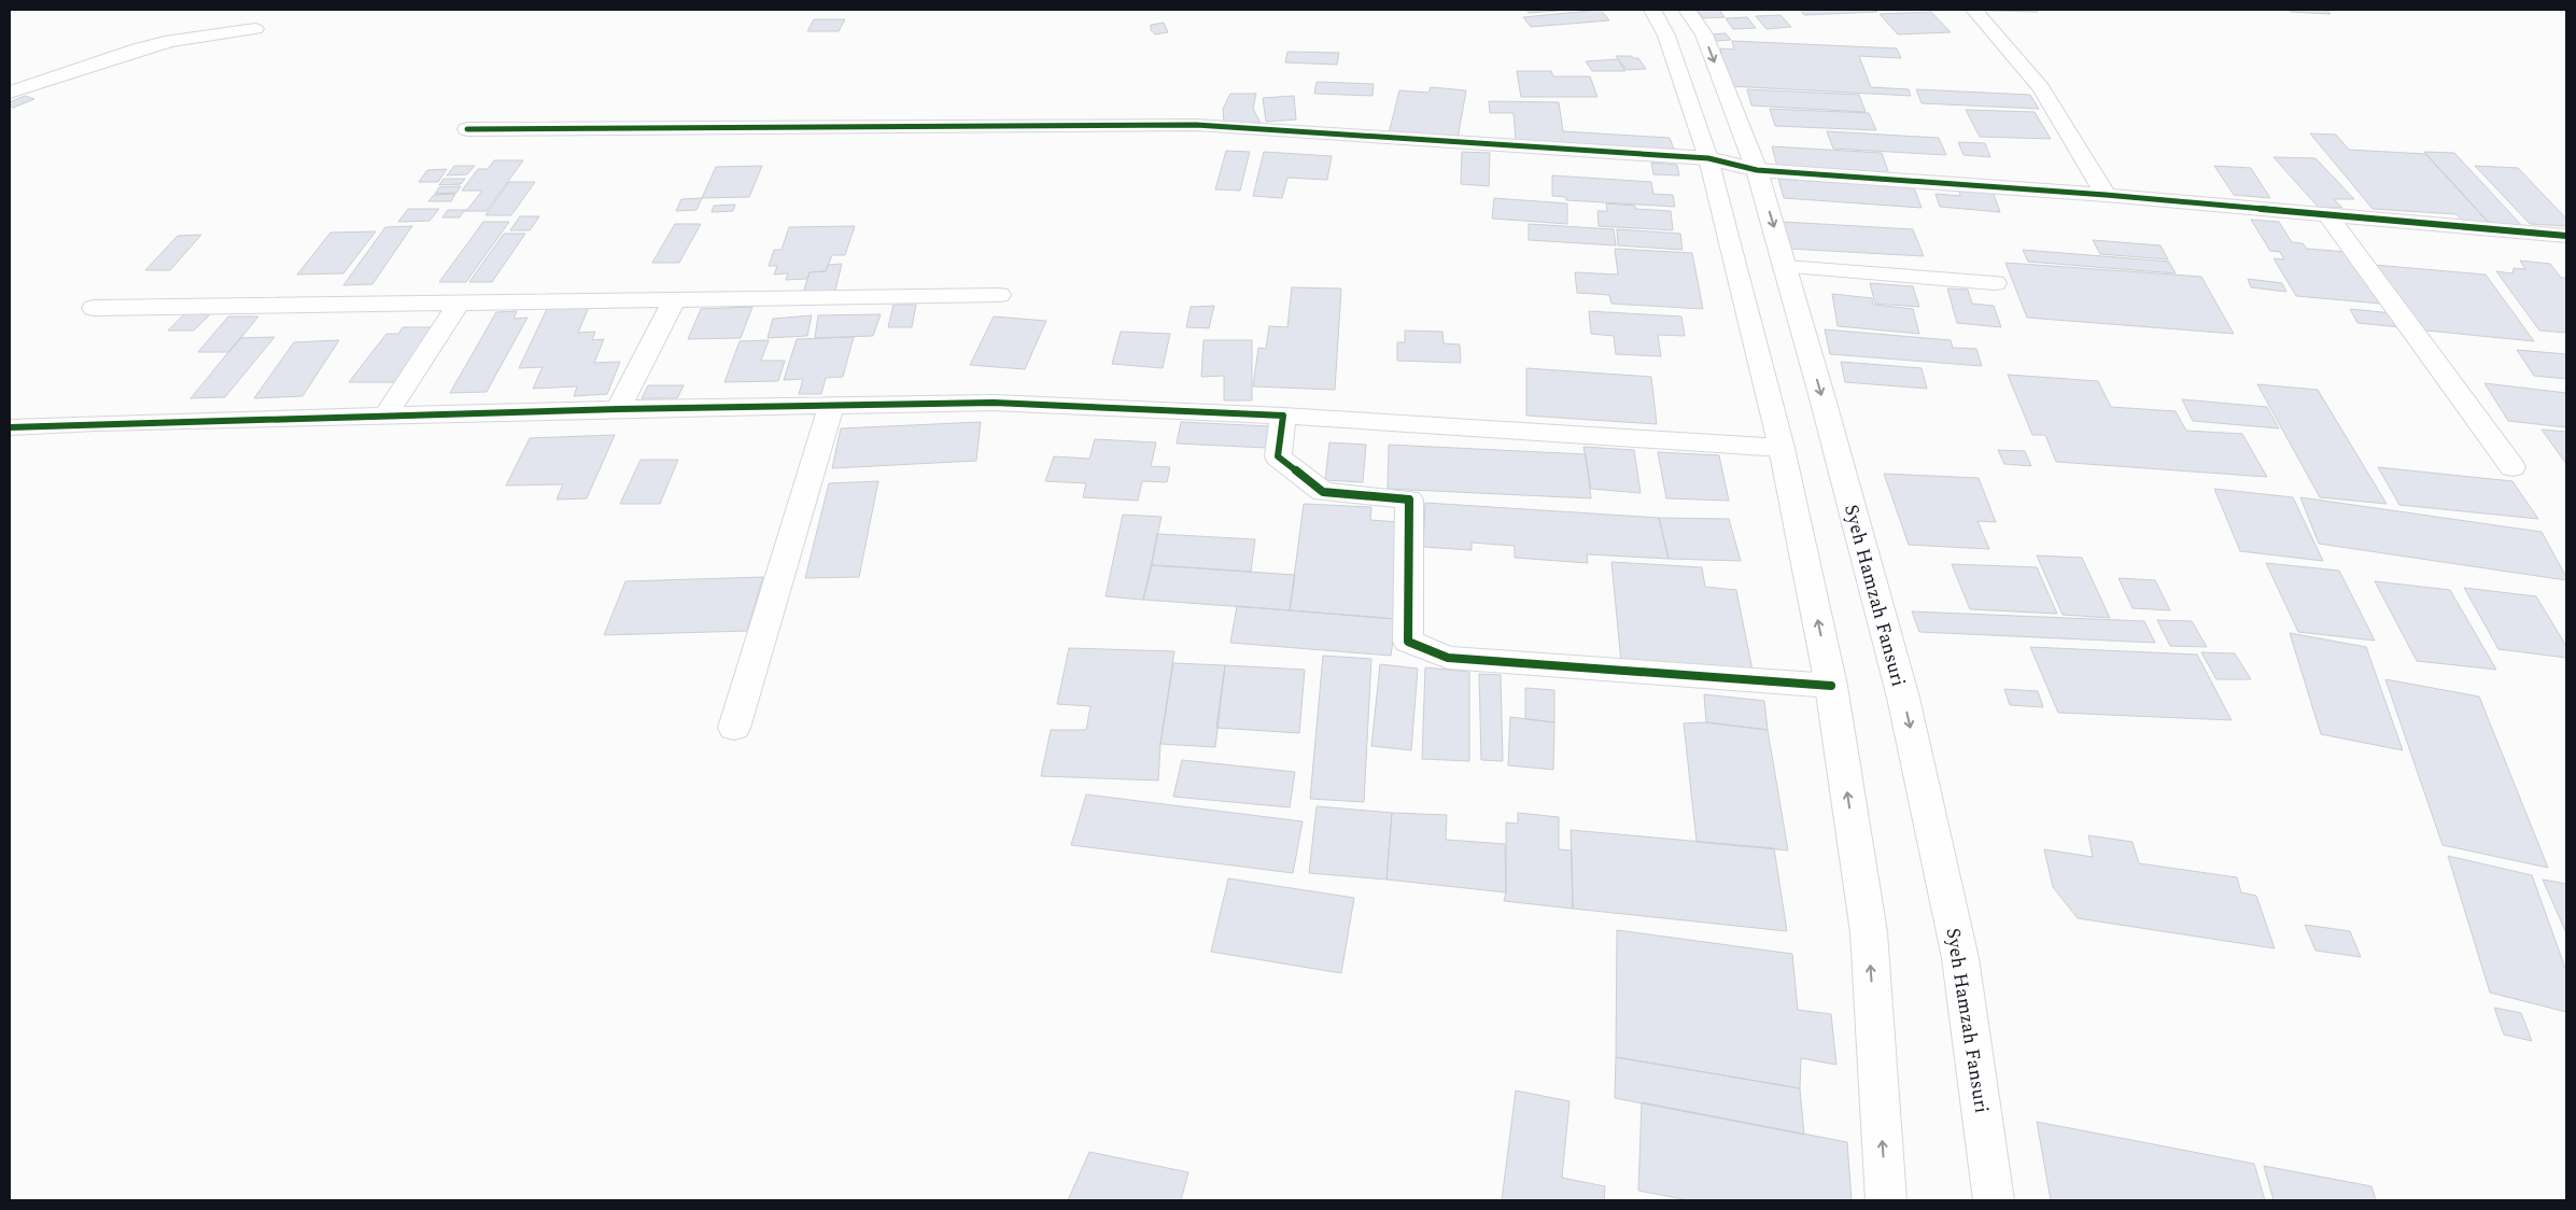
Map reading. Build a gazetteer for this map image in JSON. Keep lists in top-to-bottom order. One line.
{"streets":{"street":["Syeh Hamzah Fansuri"]}}
